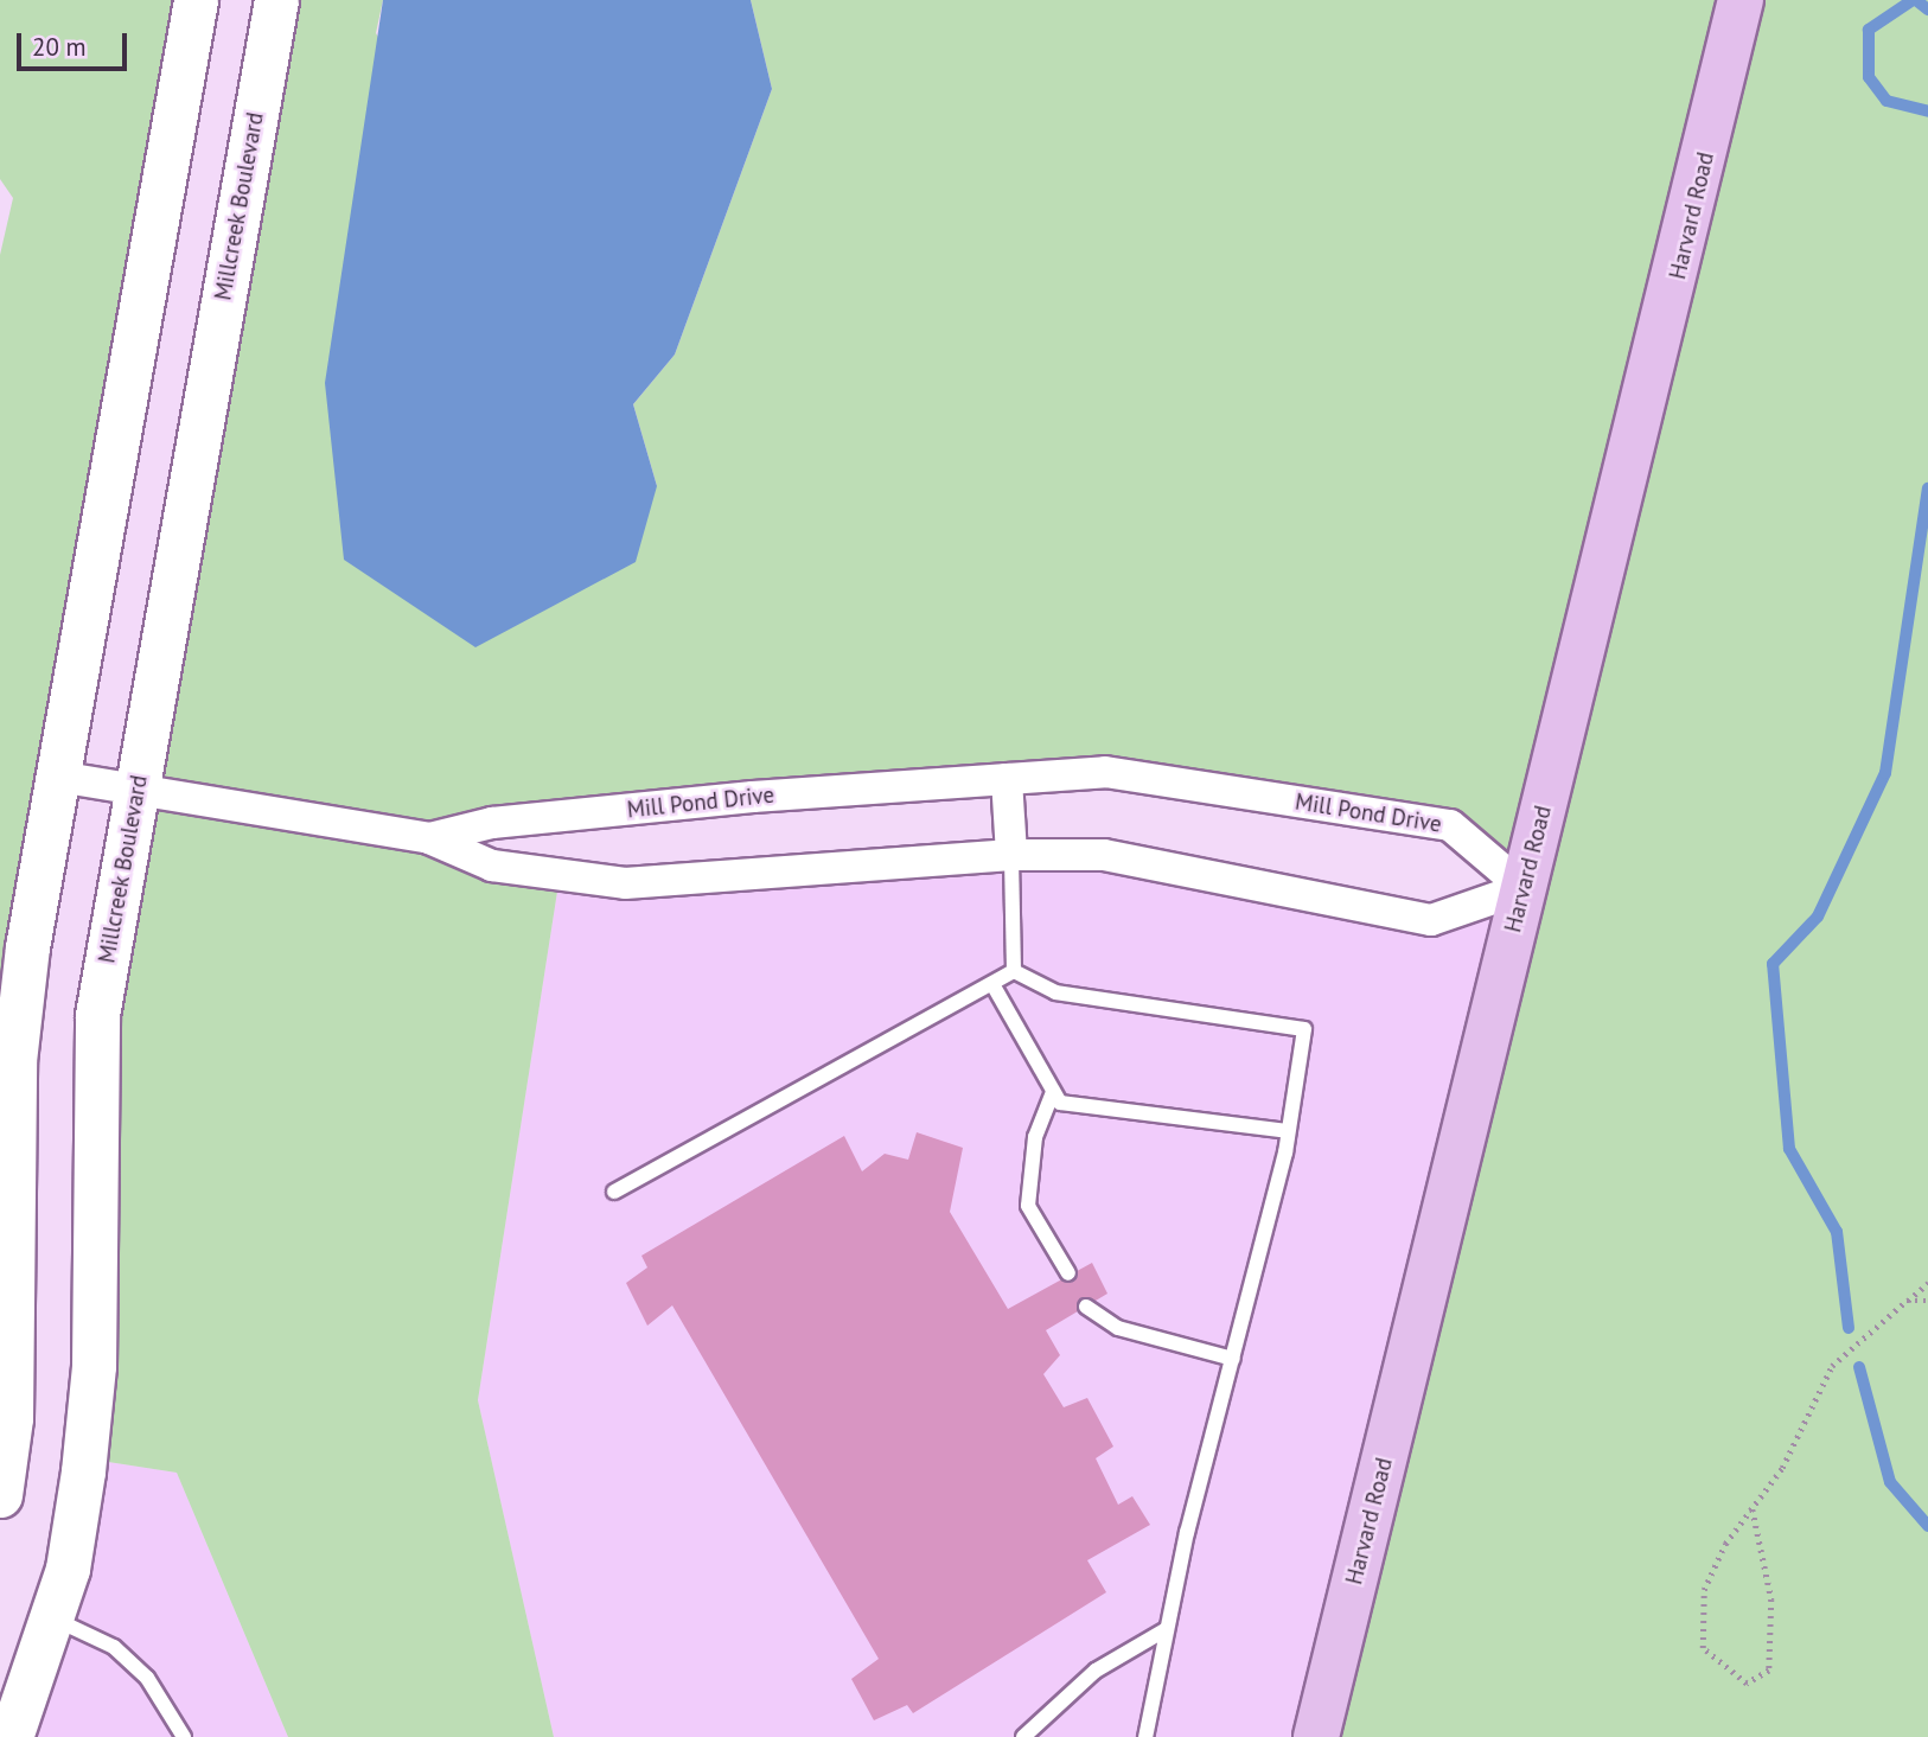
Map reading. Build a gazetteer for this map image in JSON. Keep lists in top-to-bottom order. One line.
{"streets":{"main road":["Harvard Road"],"street":["Millcreek Boulevard","Mill Pond Drive"]},"crossings":[["Millcreek Boulevard","Mill Pond Drive"],["Harvard Road","Mill Pond Drive"]],"scale_bar":"20 m"}
